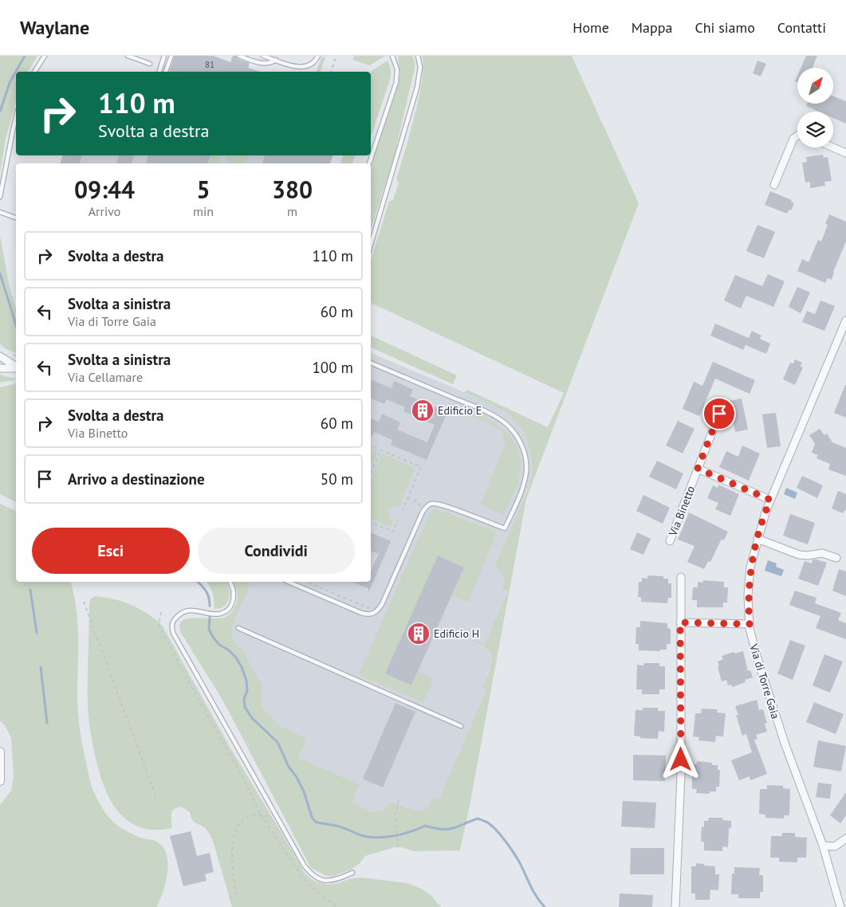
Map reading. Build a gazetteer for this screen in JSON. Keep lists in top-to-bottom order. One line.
{"streets":{"street":["Via Binetto","Via di Torre Gaia"]},"places":{"building":["Edificio E","Edificio H"]},"house_numbers":["81"],"north":"top right","page":{"header":"Waylane","nav":["Home","Mappa","Chi siamo","Contatti"],"turn":["110 m","Svolta a destra"],"eta":["09:44","Arrivo","5","min","380","m"],"list":[{"name":"Svolta a destra","value":"110 m"},{"name":"Svolta a sinistra","note":"Via di Torre Gaia","value":"60 m"},{"name":"Svolta a sinistra","note":"Via Cellamare","value":"100 m"},{"name":"Svolta a destra","note":"Via Binetto","value":"60 m"},{"name":"Arrivo a destinazione","value":"50 m"}],"buttons":["Esci","Condividi"]}}
